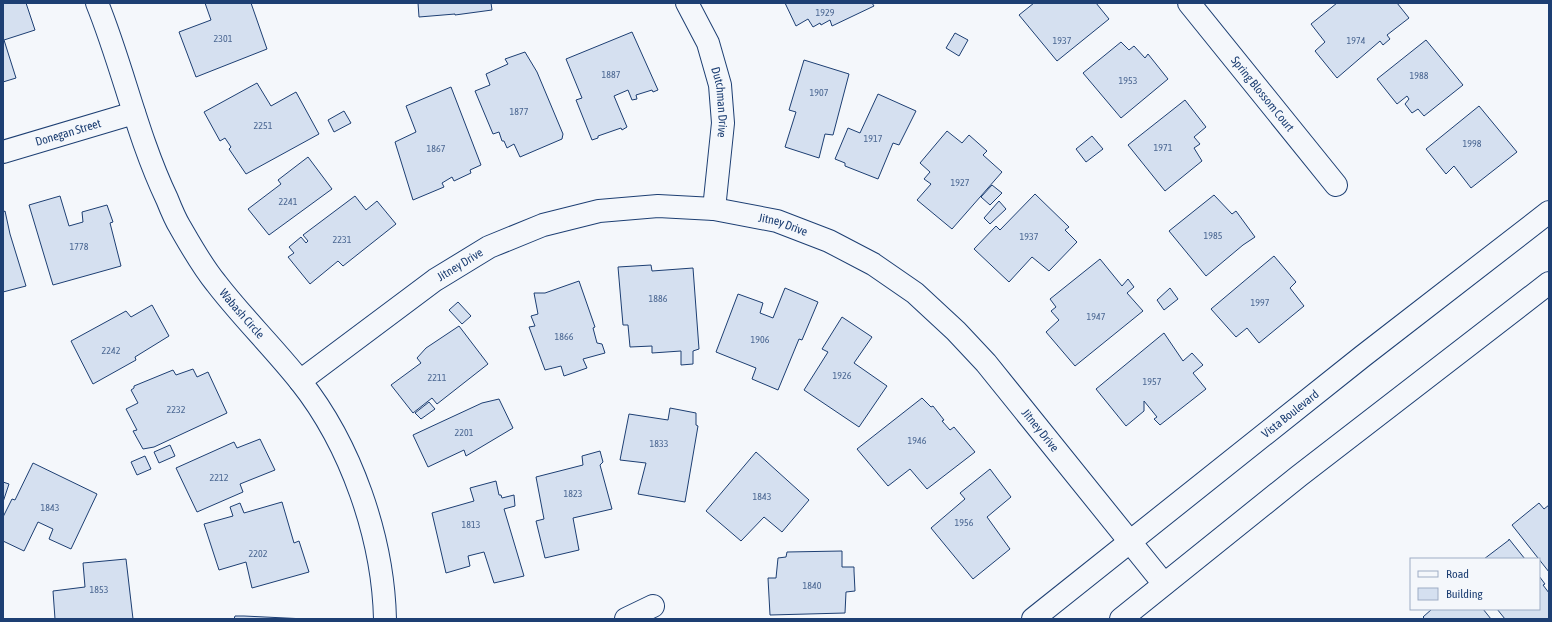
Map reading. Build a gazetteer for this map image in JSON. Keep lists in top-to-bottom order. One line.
{"streets":{"street":["Spring Blossom Court","Dutchman Drive","Donegan Street","Jitney Drive","Wabash Circle","Vista Boulevard"]},"crossings":[["Dutchman Drive","Jitney Drive"],["Donegan Street","Wabash Circle"],["Jitney Drive","Wabash Circle"],["Jitney Drive","Vista Boulevard"]],"house_numbers":["1929","2301","1937","1974","1887","1988","1953","1907","1877","2251","1917","1998","1971","1867","1927","2241","1985","1937","2231","1778","1886","1997","1947","1866","1906","2242","1926","2211","1957","2232","2201","1946","1833","2212","1823","1843","1843","1956","1813","2202","1840","1853"],"legend":["Road","Building"]}
